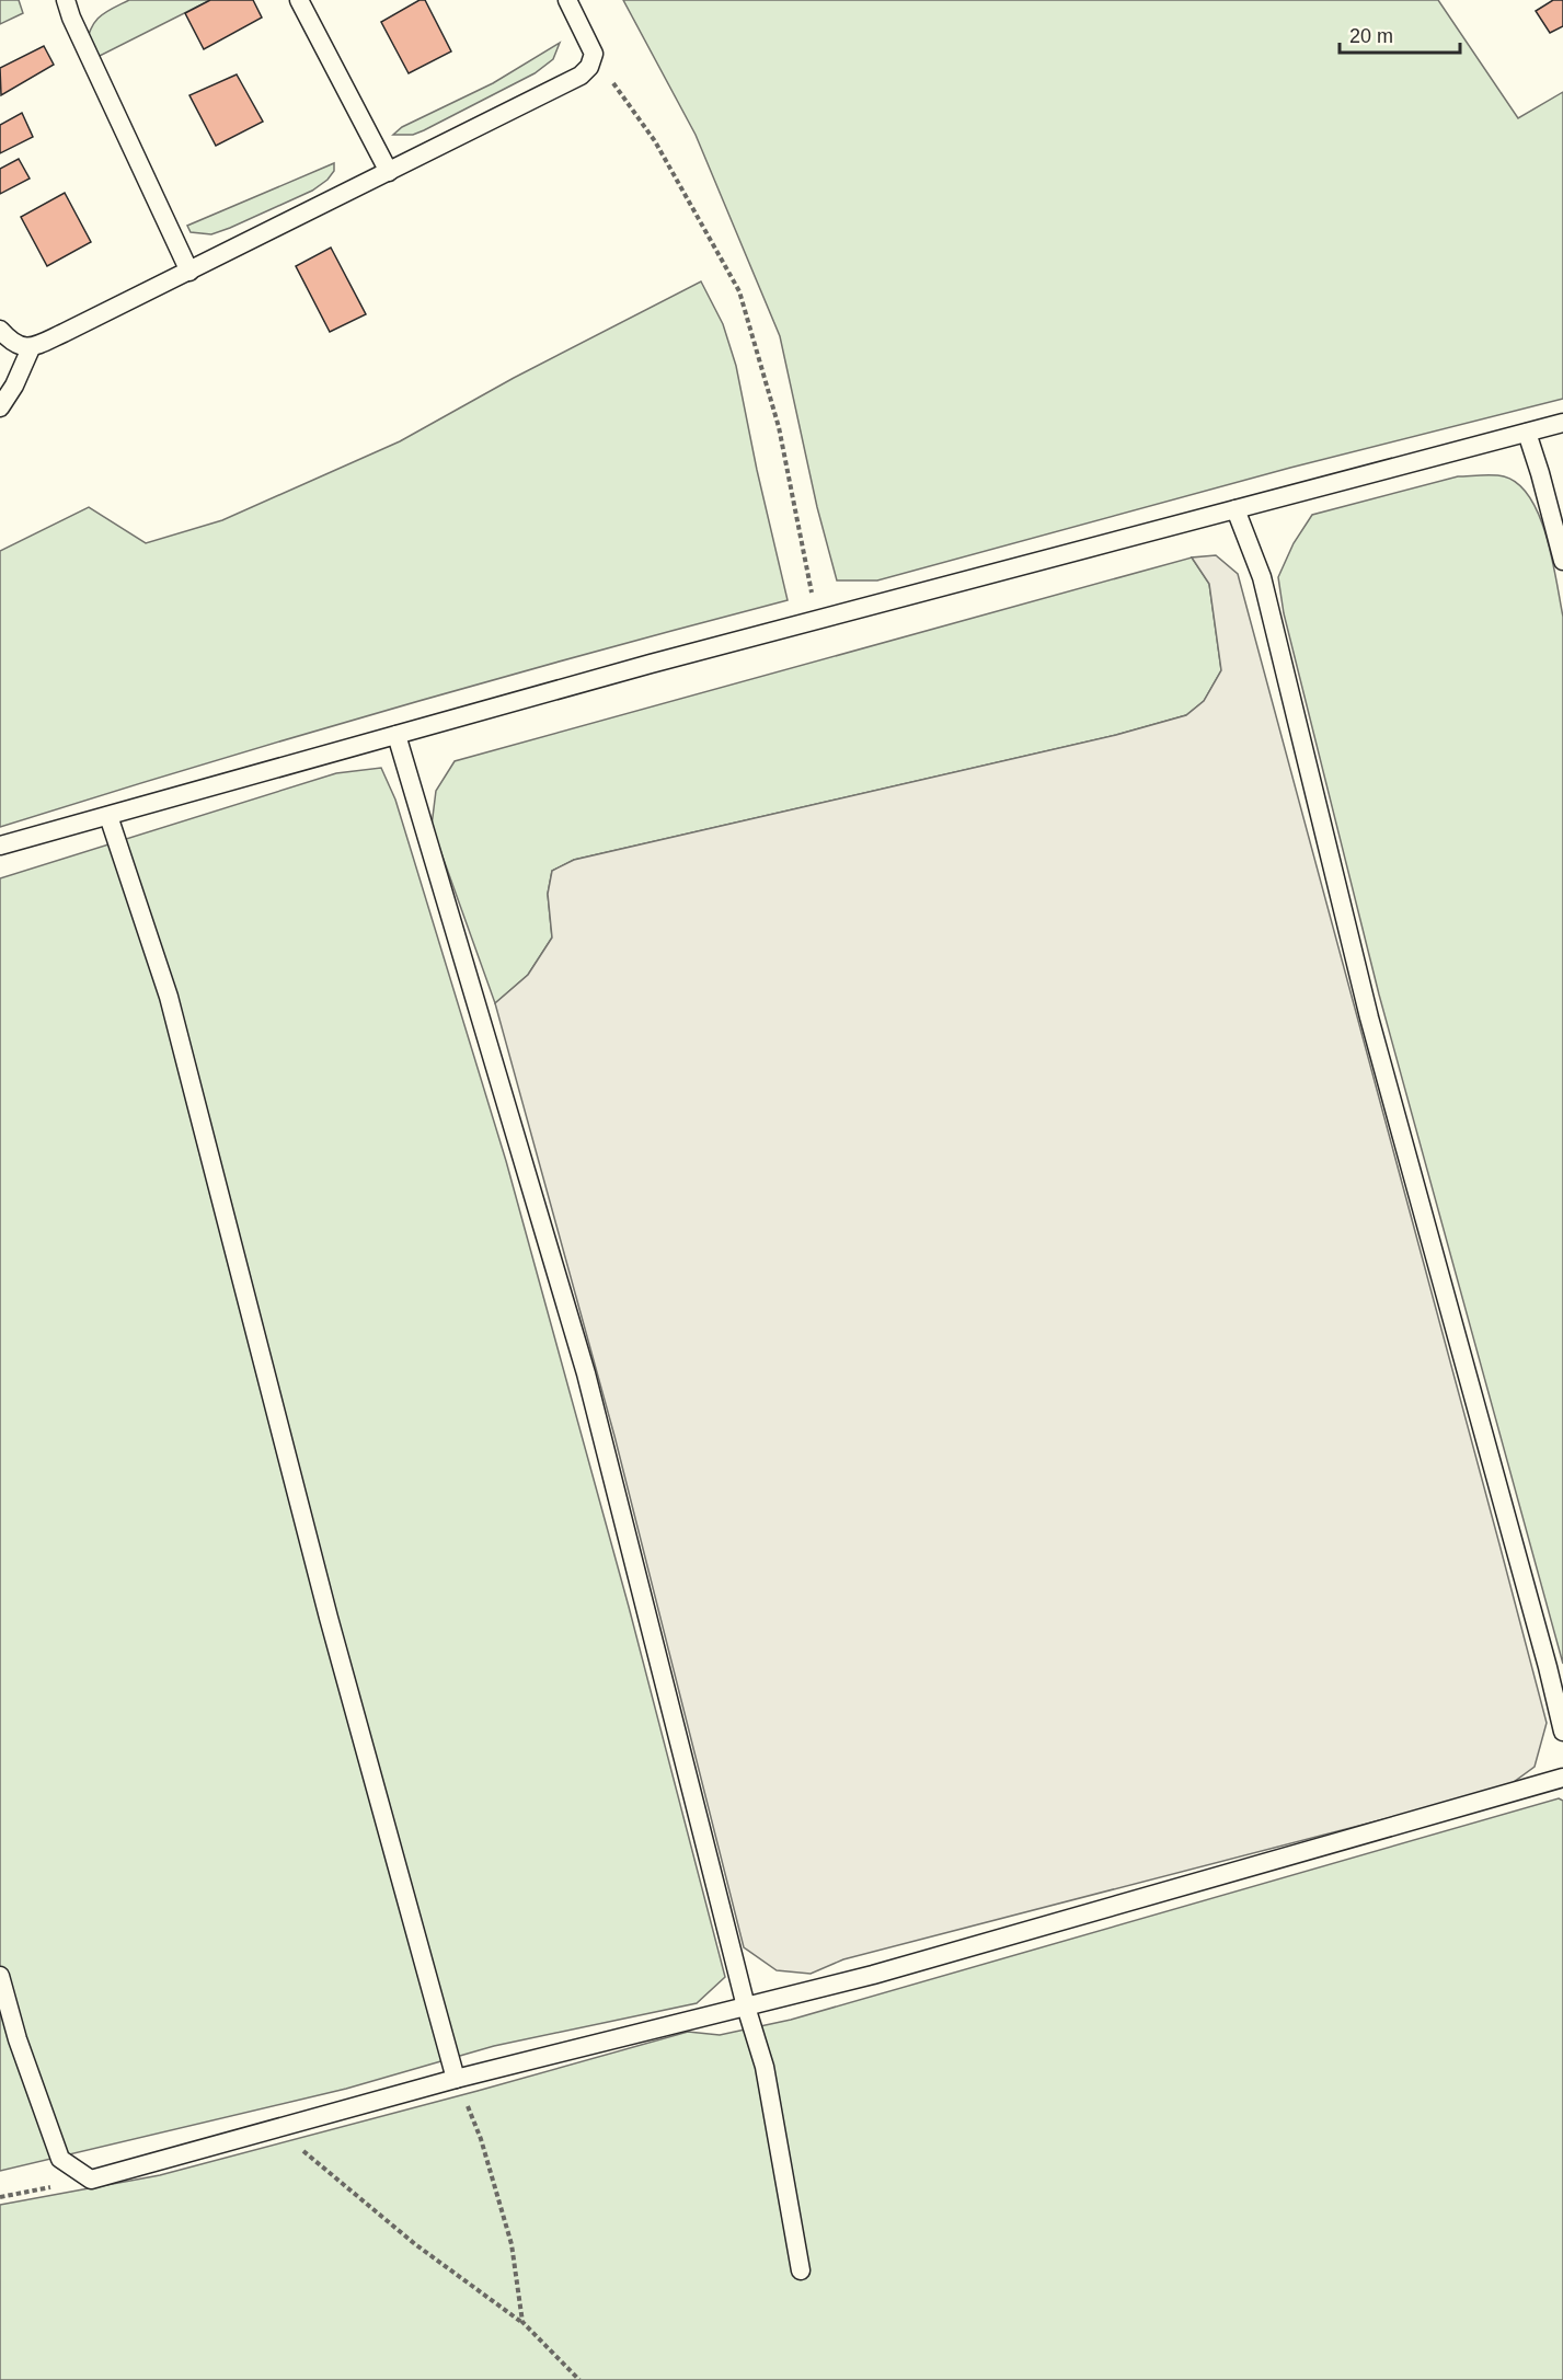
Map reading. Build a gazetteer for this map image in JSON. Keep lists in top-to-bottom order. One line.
{"scale_bar":"20 m"}
